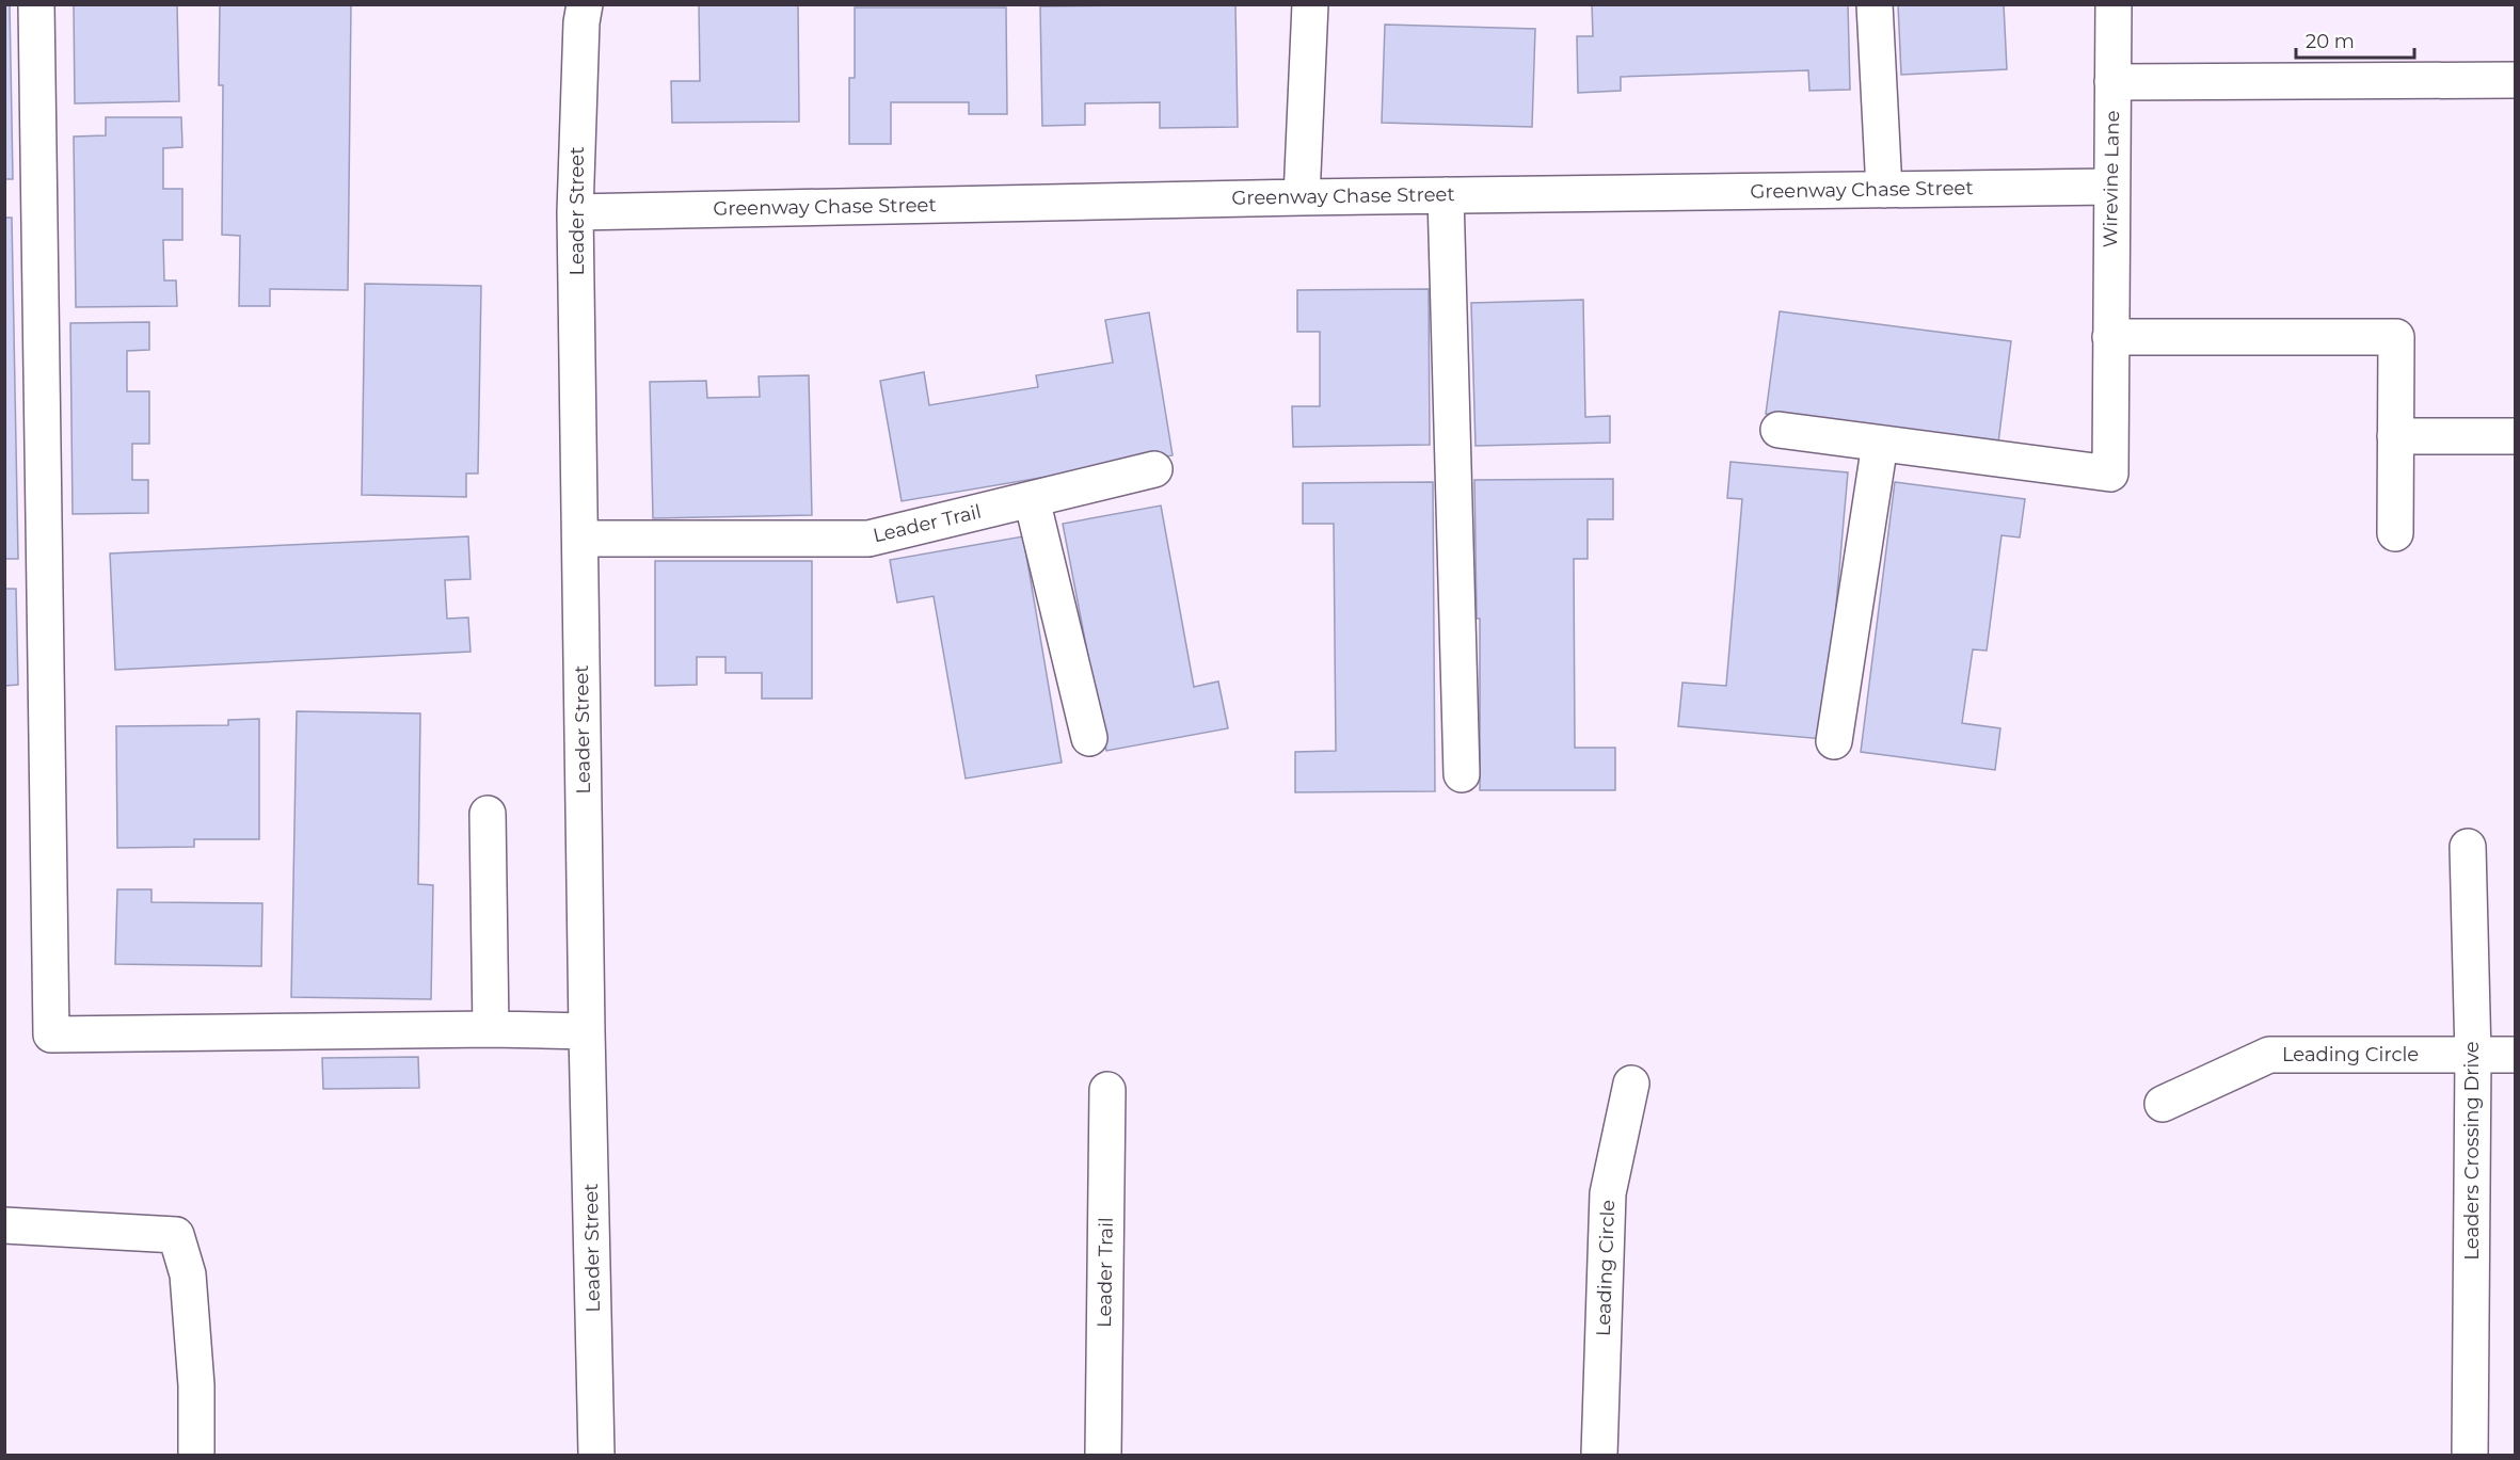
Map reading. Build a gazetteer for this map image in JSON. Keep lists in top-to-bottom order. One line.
{"streets":{"street":["Wirevine Lane","Greenway Chase Street","Leader Street","Leader Trail","Leading Circle","Leaders Crossing Drive"]},"crossings":[["Wirevine Lane","Greenway Chase Street"],["Greenway Chase Street","Leader Street"],["Leader Street","Leader Trail"],["Leading Circle","Leaders Crossing Drive"]],"scale_bar":"20 m"}
